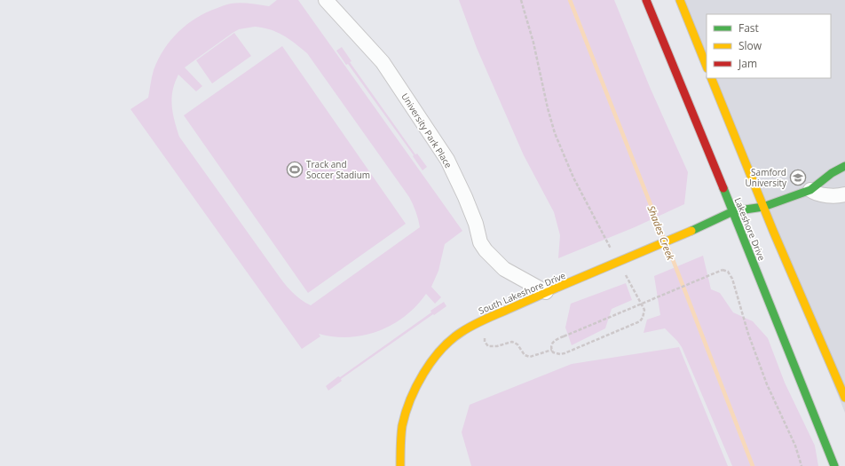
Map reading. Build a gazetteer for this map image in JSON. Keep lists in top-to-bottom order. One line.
{"streets":{"main road":["Lakeshore Drive","South Lakeshore Drive"],"street":["University Park Place"]},"crossings":[["University Park Place","South Lakeshore Drive"],["Lakeshore Drive","South Lakeshore Drive"]],"water":["Shades Creek"],"places":{"sports":["Track and Soccer Stadium"],"school or university":["Samford University"]},"legend":["Fast","Slow","Jam"]}
